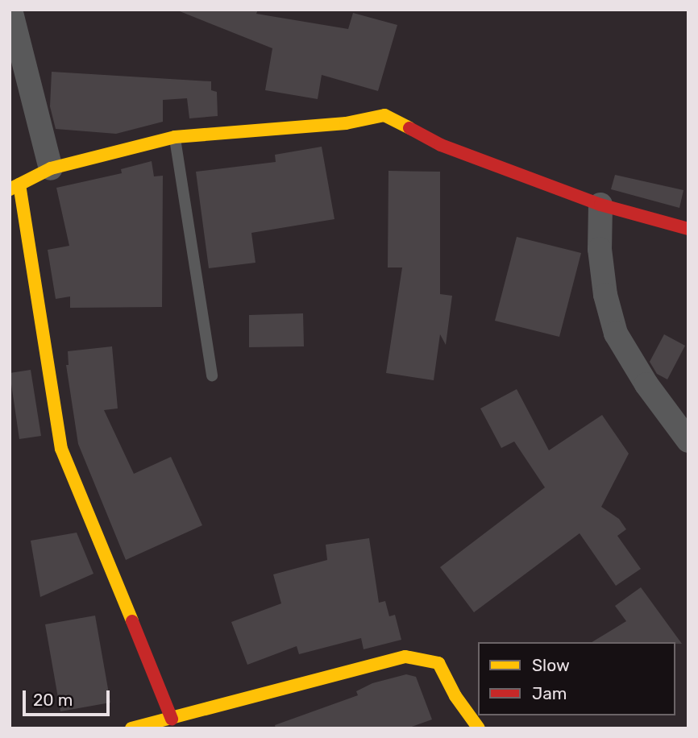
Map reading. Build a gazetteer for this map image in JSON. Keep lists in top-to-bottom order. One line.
{"legend":["Slow","Jam"],"scale_bar":"20 m"}
